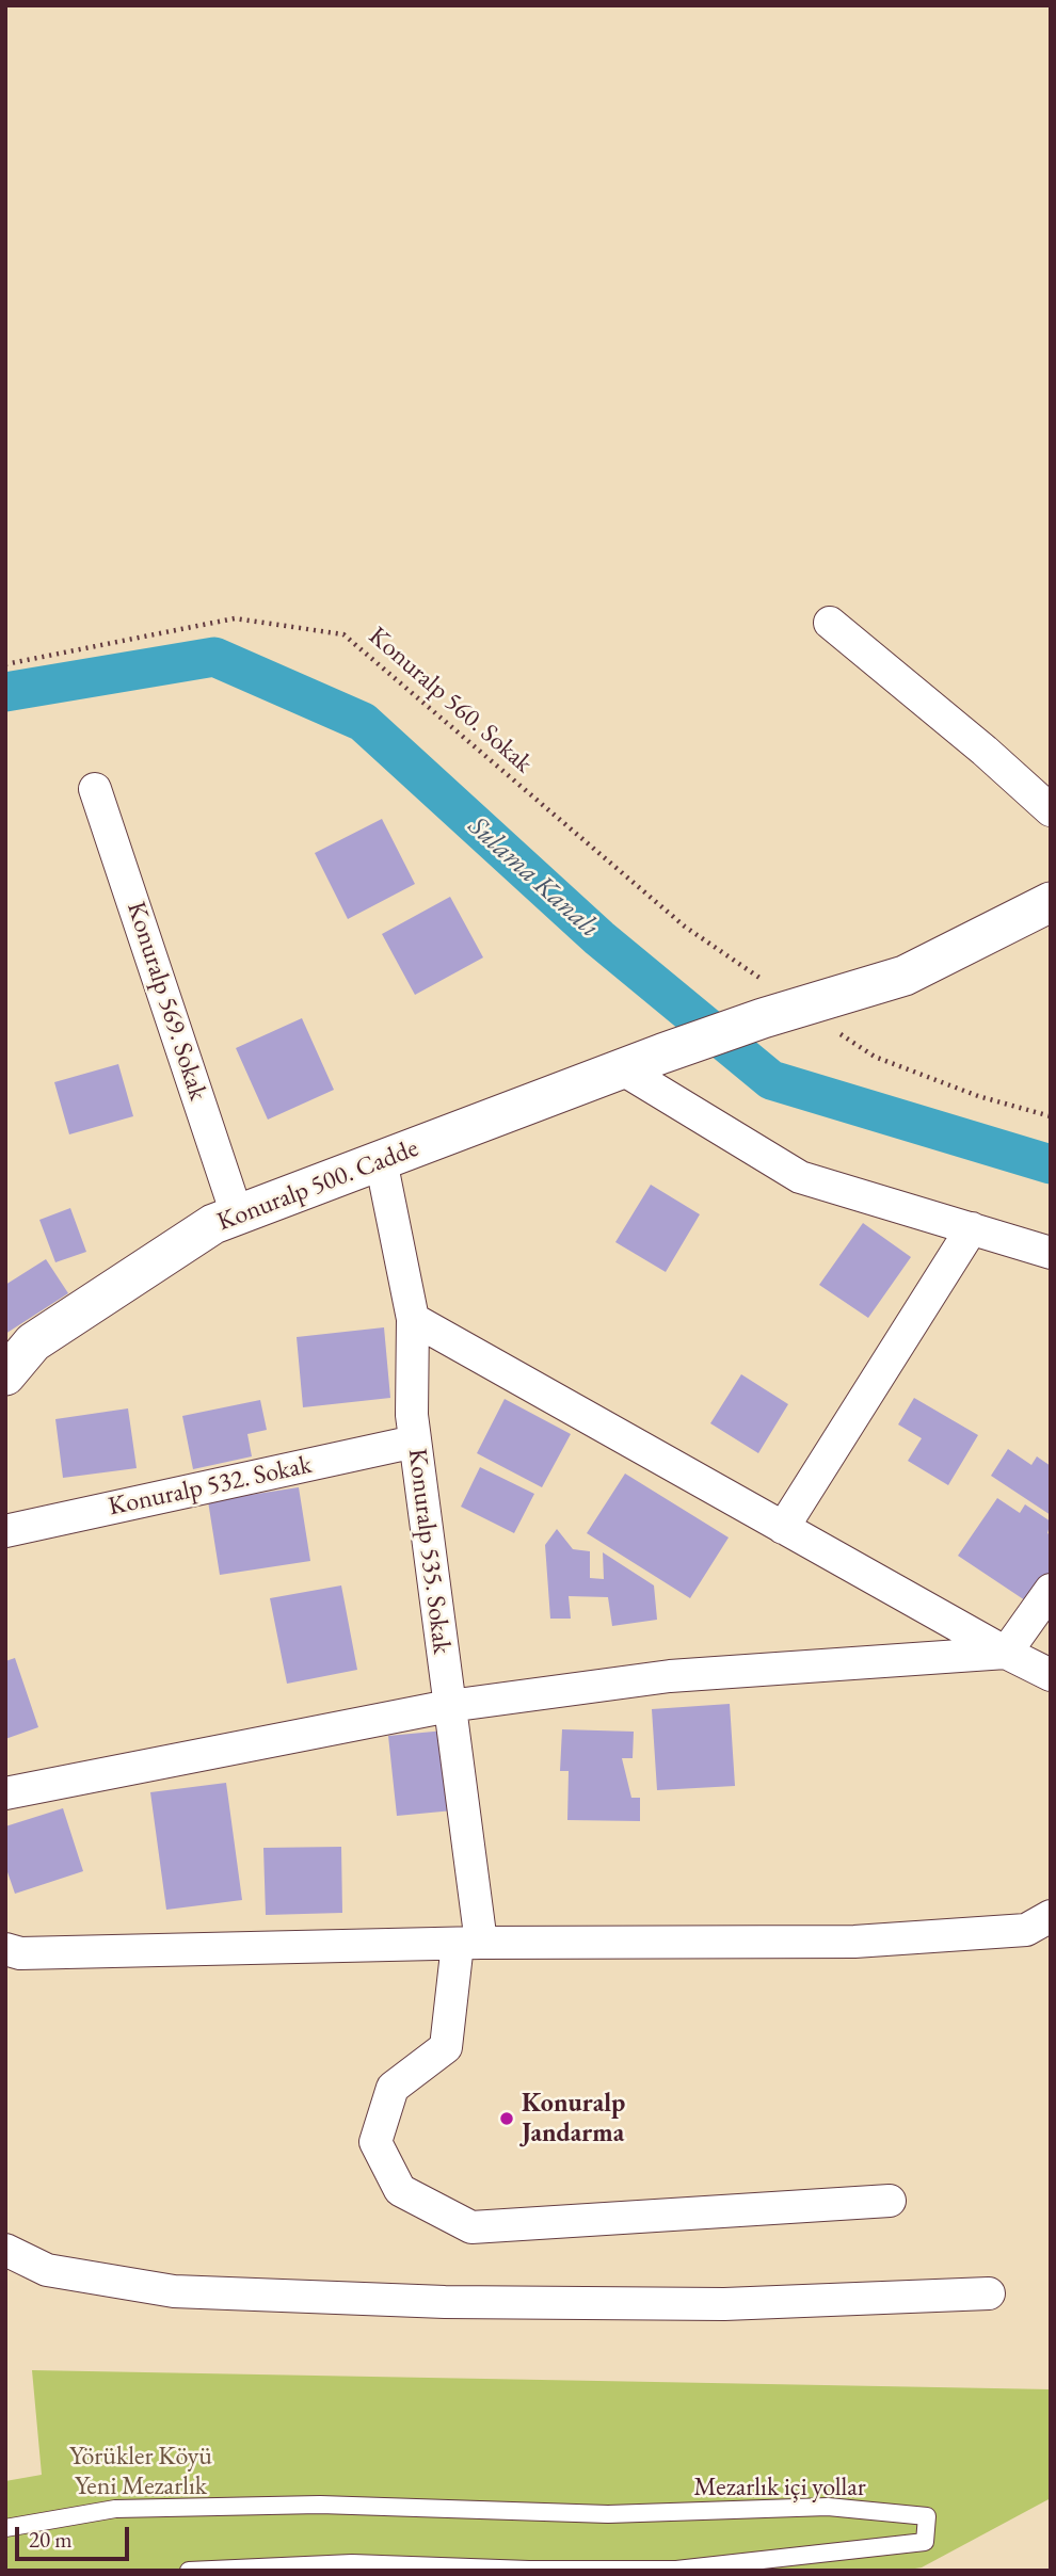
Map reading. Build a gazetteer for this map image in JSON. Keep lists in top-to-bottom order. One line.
{"streets":{"street":["Konuralp 569. Sokak","Konuralp 500. Cadde","Konuralp 532. Sokak","Konuralp 535. Sokak"],"lane":["Mezarlık içi yollar"],"path":["Konuralp 560. Sokak"]},"crossings":[["Konuralp 560. Sokak","Konuralp 500. Cadde"],["Konuralp 569. Sokak","Konuralp 500. Cadde"],["Konuralp 500. Cadde","Konuralp 535. Sokak"],["Konuralp 532. Sokak","Konuralp 535. Sokak"]],"water":["Sulama Kanalı"],"parks":["Yörükler Köyü Yeni Mezarlık"],"places":["Konuralp Jandarma"],"scale_bar":"20 m"}
